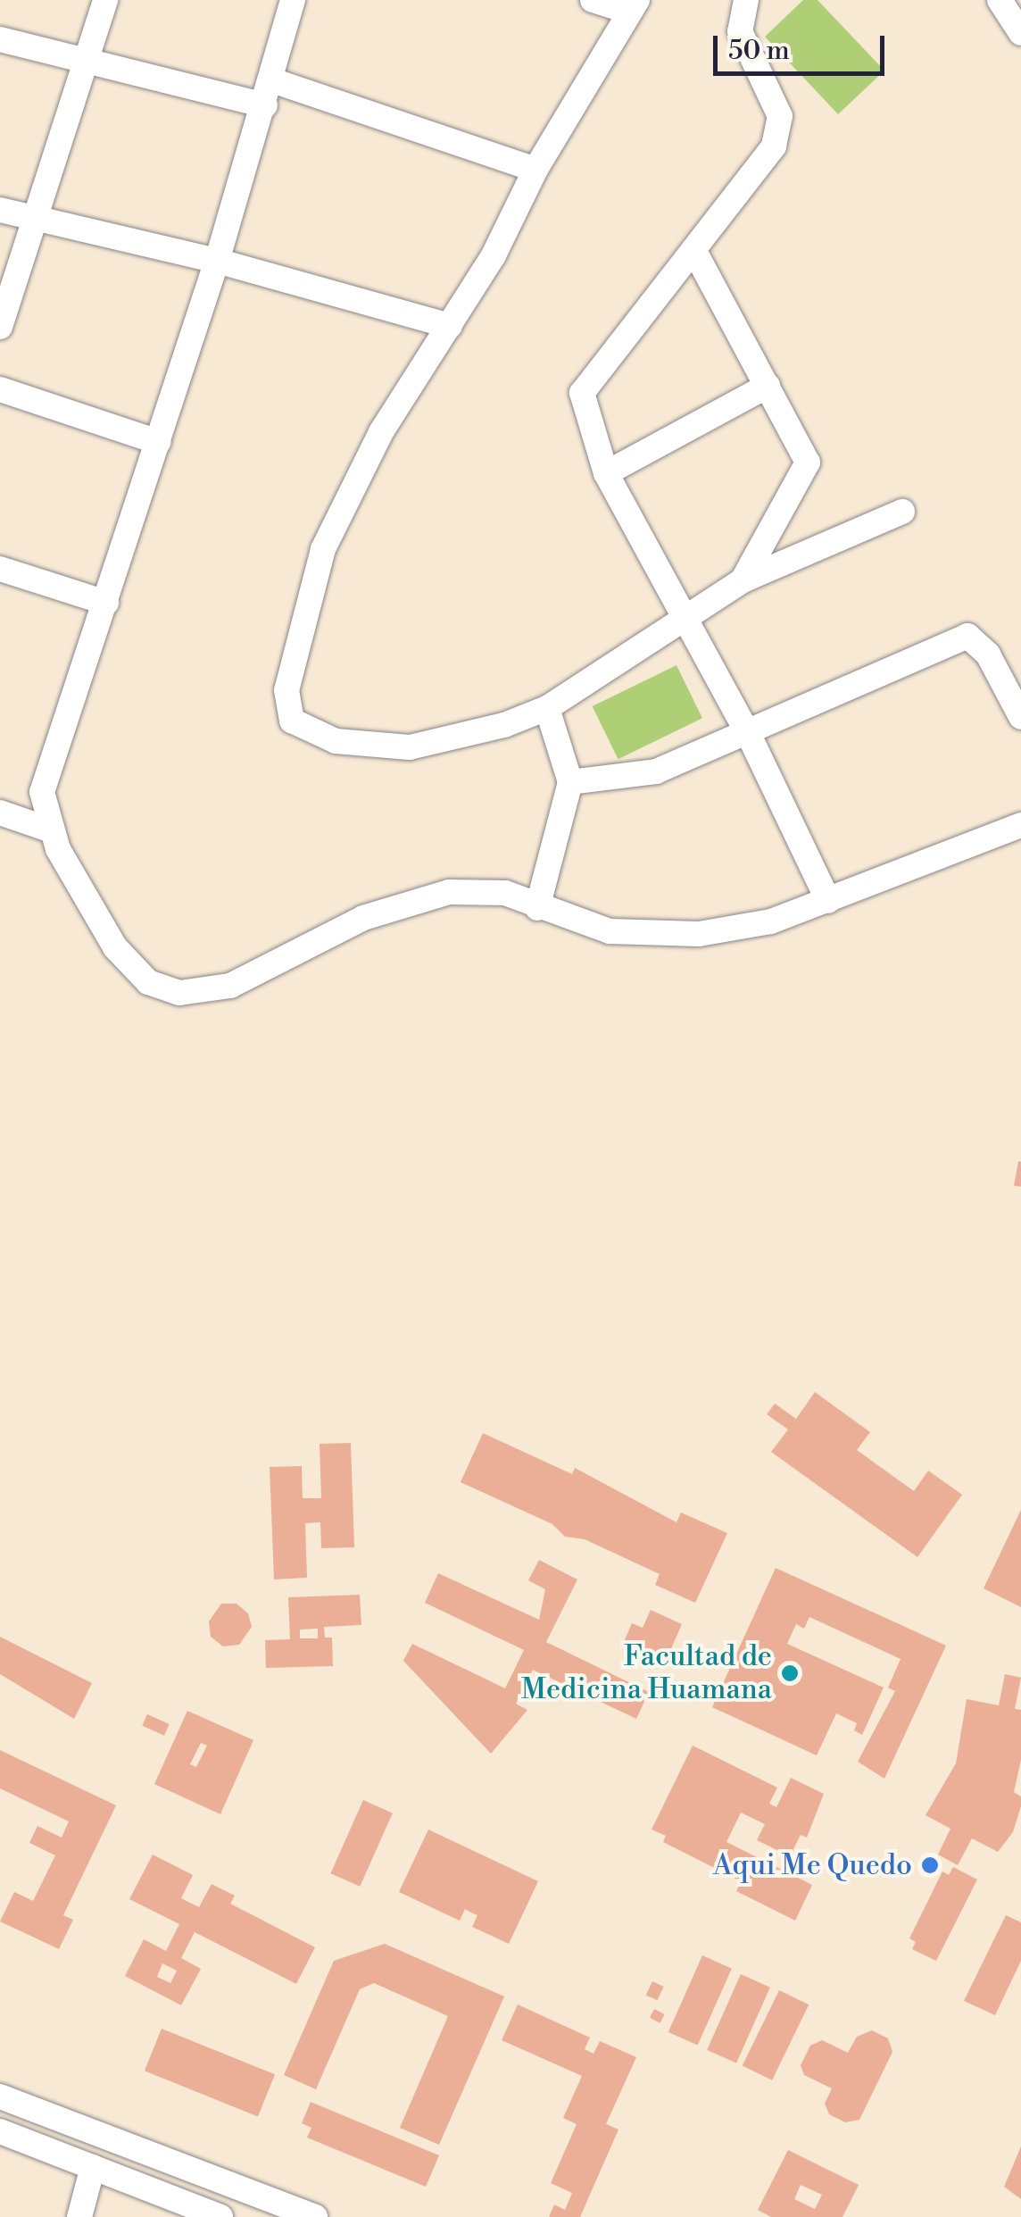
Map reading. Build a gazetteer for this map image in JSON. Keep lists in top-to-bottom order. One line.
{"places":["Facultad de Medicina Huamana","Aqui Me Quedo"],"scale_bar":"50 m"}
